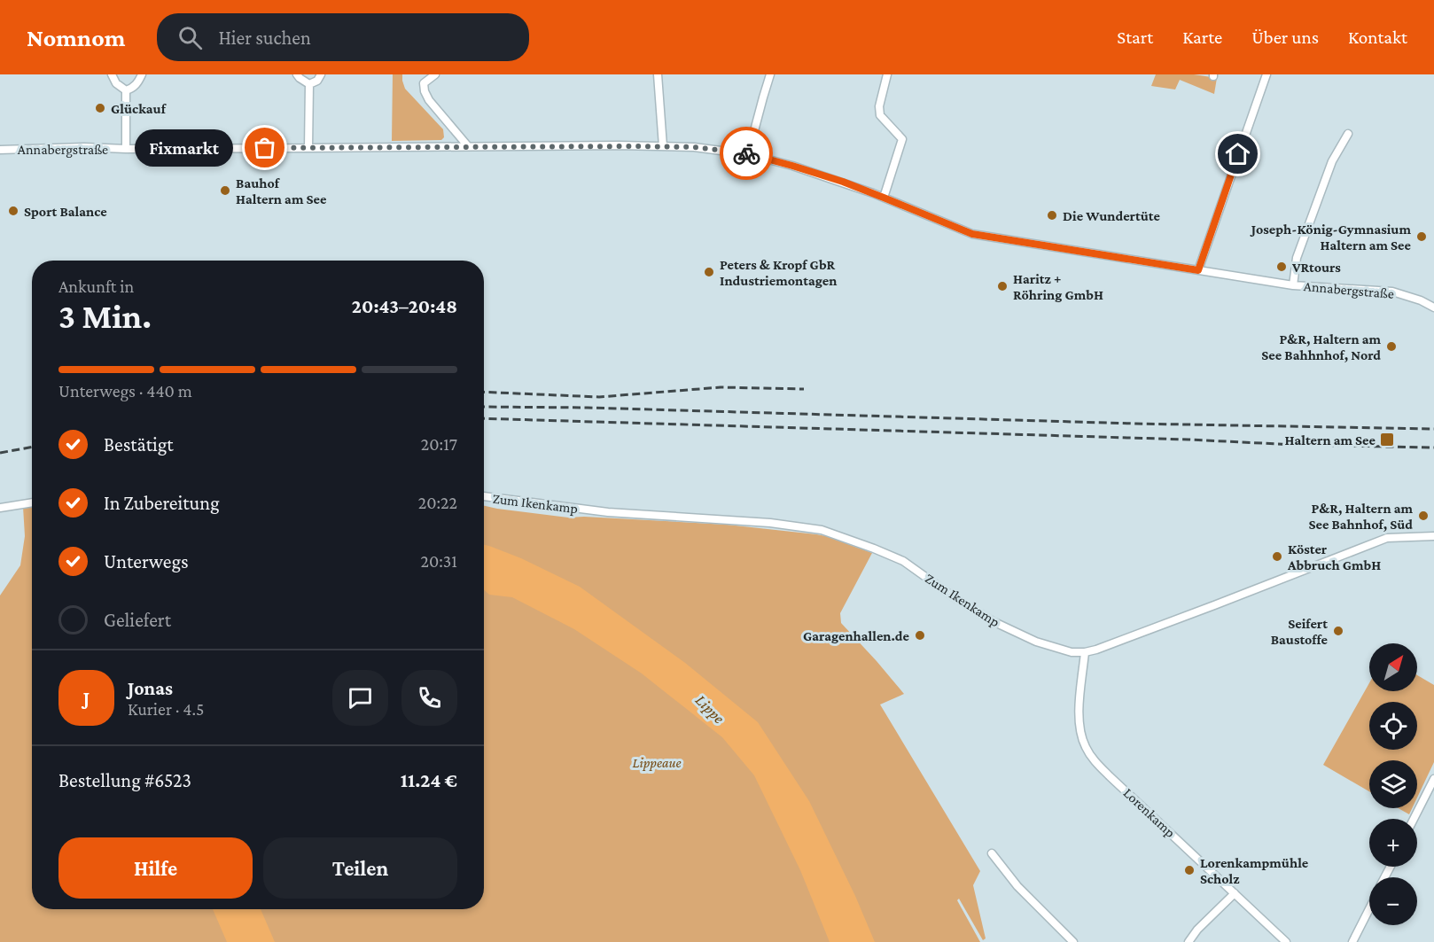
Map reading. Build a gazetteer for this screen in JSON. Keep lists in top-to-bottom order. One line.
{"streets":{"street":["Annabergstraße","Zum Ikenkamp","Lorenkamp"]},"crossings":[["Zum Ikenkamp","Lorenkamp"]],"water":["Lippe"],"parks":["Lippeaue"],"places":{"other":["Glückauf","Fixmarkt","Bauhof Haltern am See","Sport Balance","Die Wundertüte","Joseph-König-Gymnasium Haltern am See","VRtours","Peters & Kropf GbR Industriemontagen","Haritz + Röhring GmbH","P&R, Haltern am See Bahhnhof, Nord","P&R, Haltern am See Bahnhof, Süd","Köster Abbruch GmbH","Seifert Baustoffe","Garagenhallen.de","Lorenkampmühle Scholz"],"transit":["Haltern am See"]},"north":"top right","page":{"header":"Nomnom","search":"Hier suchen","nav":["Start","Karte","Über uns","Kontakt"],"bubble":"Fixmarkt","heading":["3 Min.","Ankunft in","20:43–20:48"],"panel":["Jonas","Kurier · 4.5","Bestellung #6523","11.24 €"],"bar":"Unterwegs · 440 m","list":[["Bestätigt","20:17"],["In Zubereitung","20:22"],["Unterwegs","20:31"],"Geliefert"],"map_buttons":["+","−"],"round":"J","buttons":["Hilfe","Teilen"]}}
